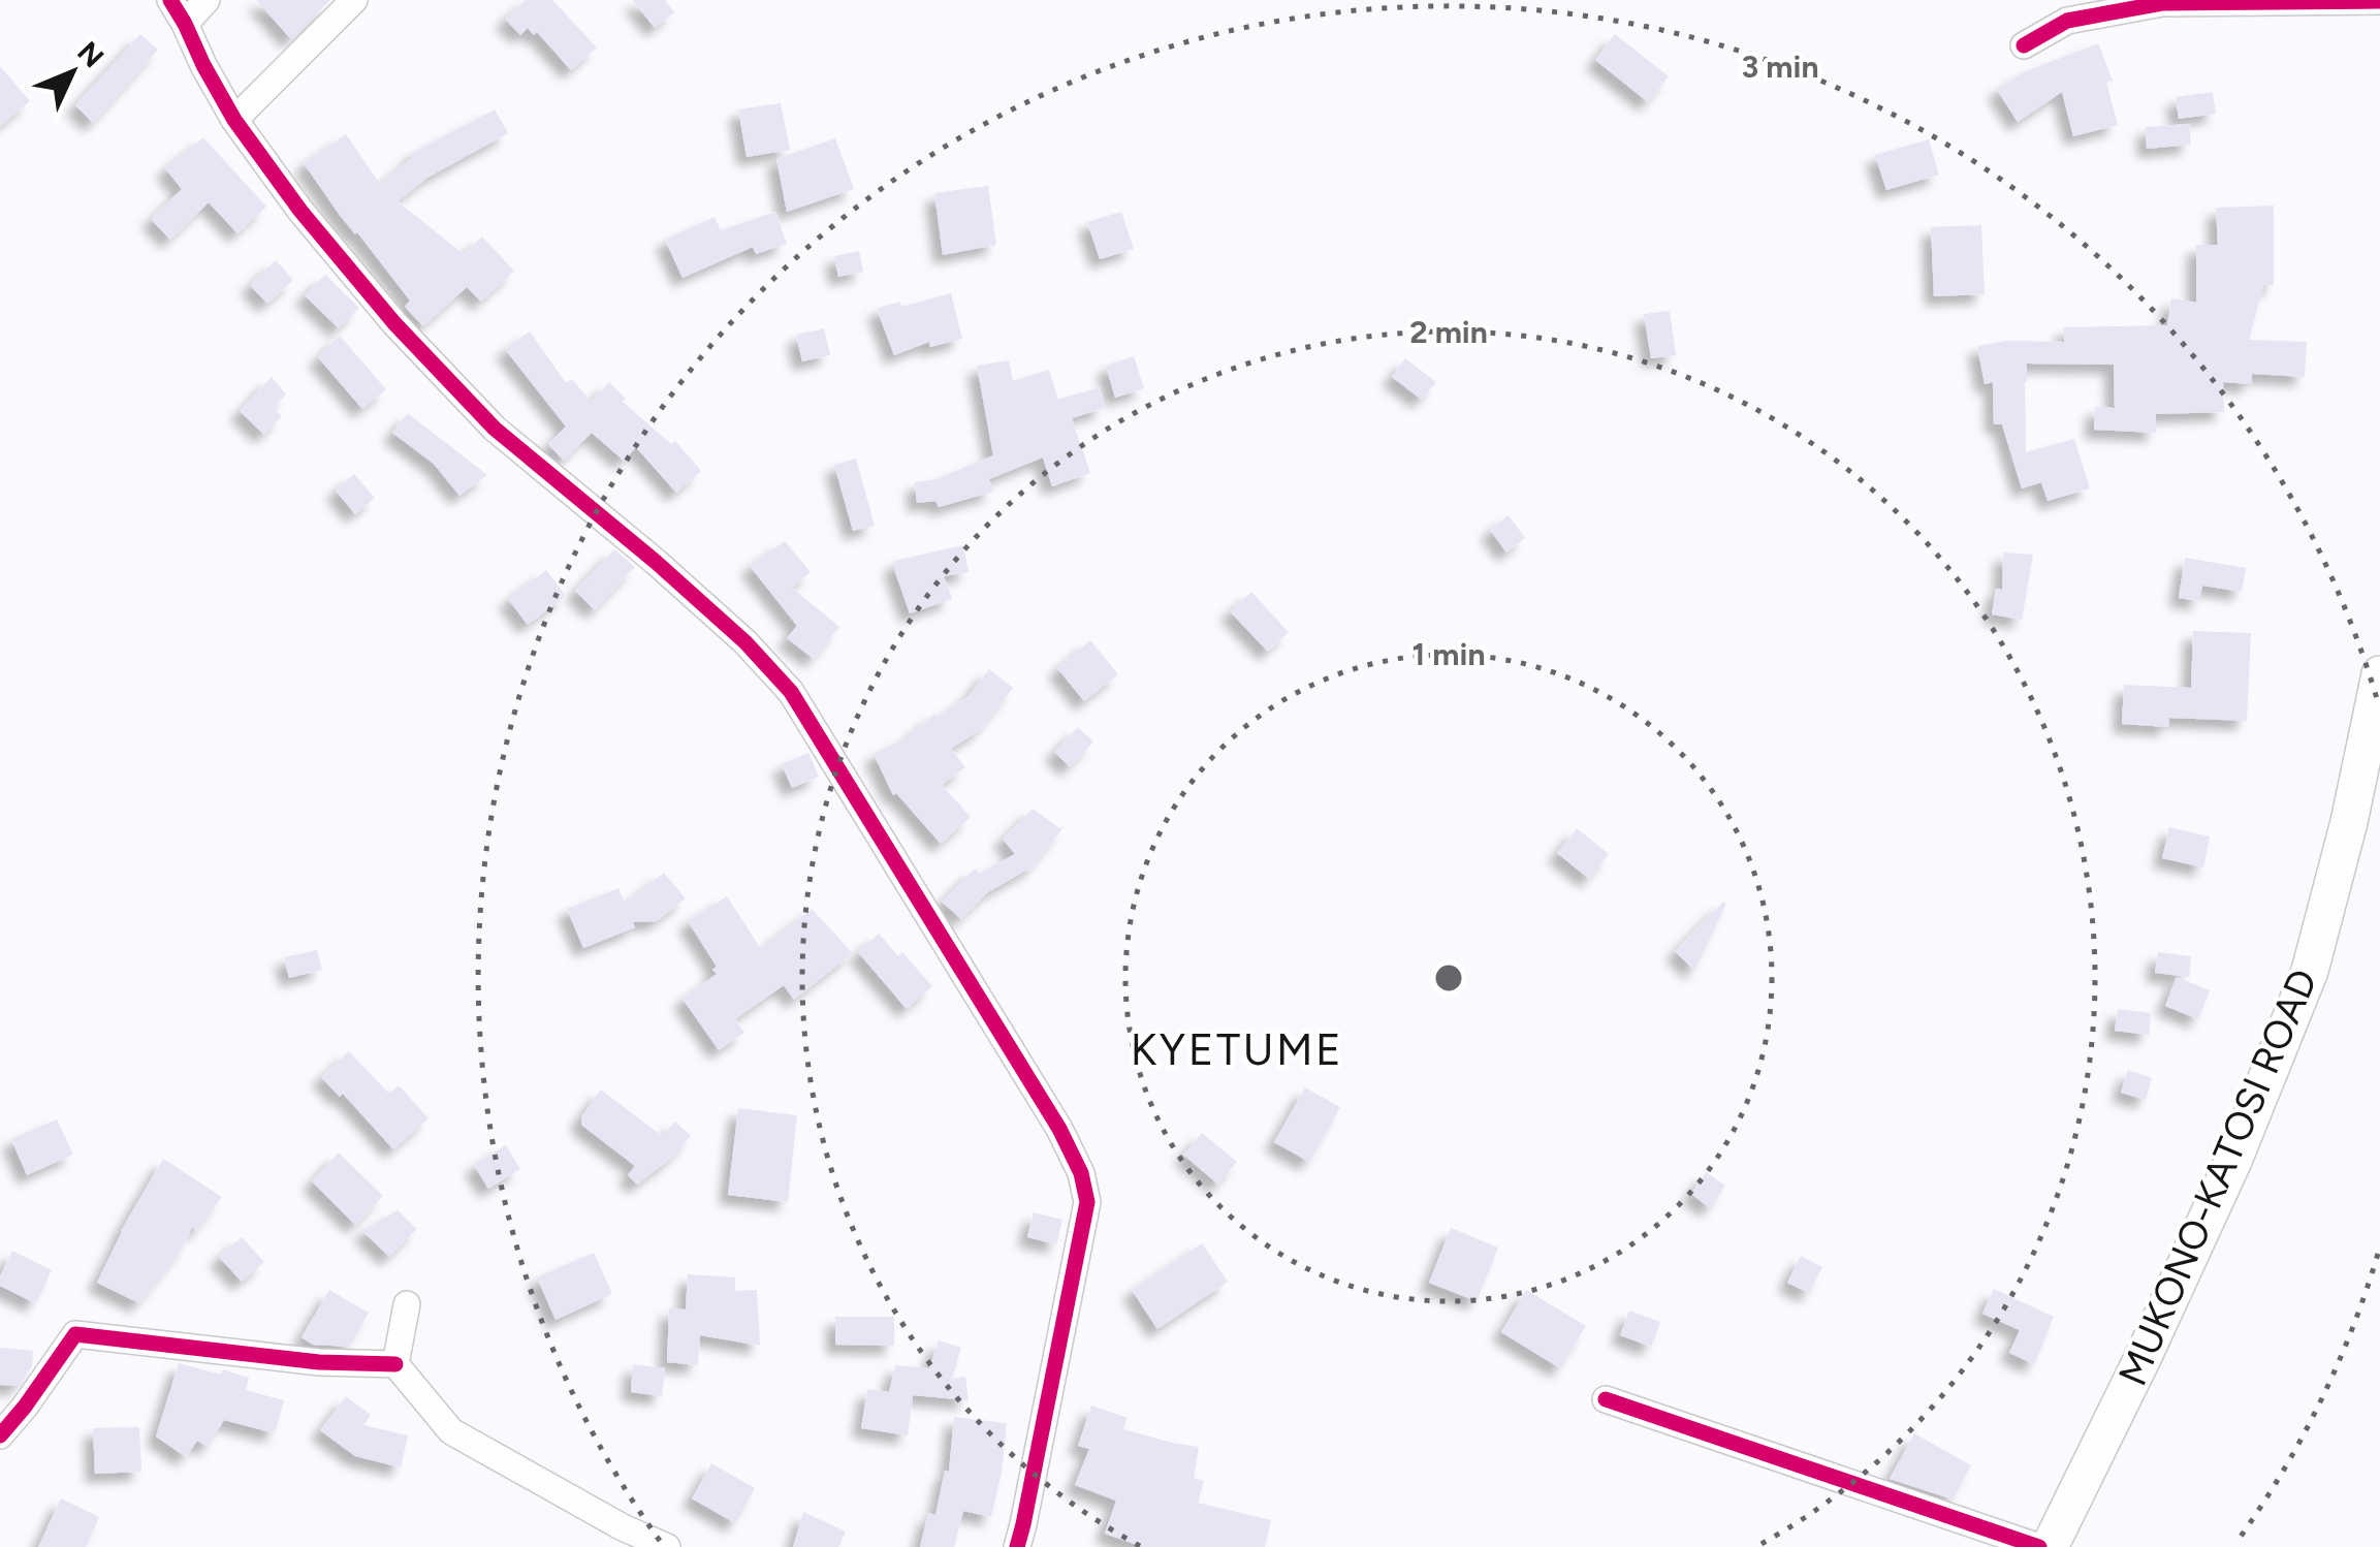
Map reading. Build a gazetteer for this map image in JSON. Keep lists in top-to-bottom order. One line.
{"streets":{"main road":["MUKONO-KATOSI ROAD"]},"districts":["KYETUME"],"north":"top right","rings":["3 min","2 min","1 min"]}
